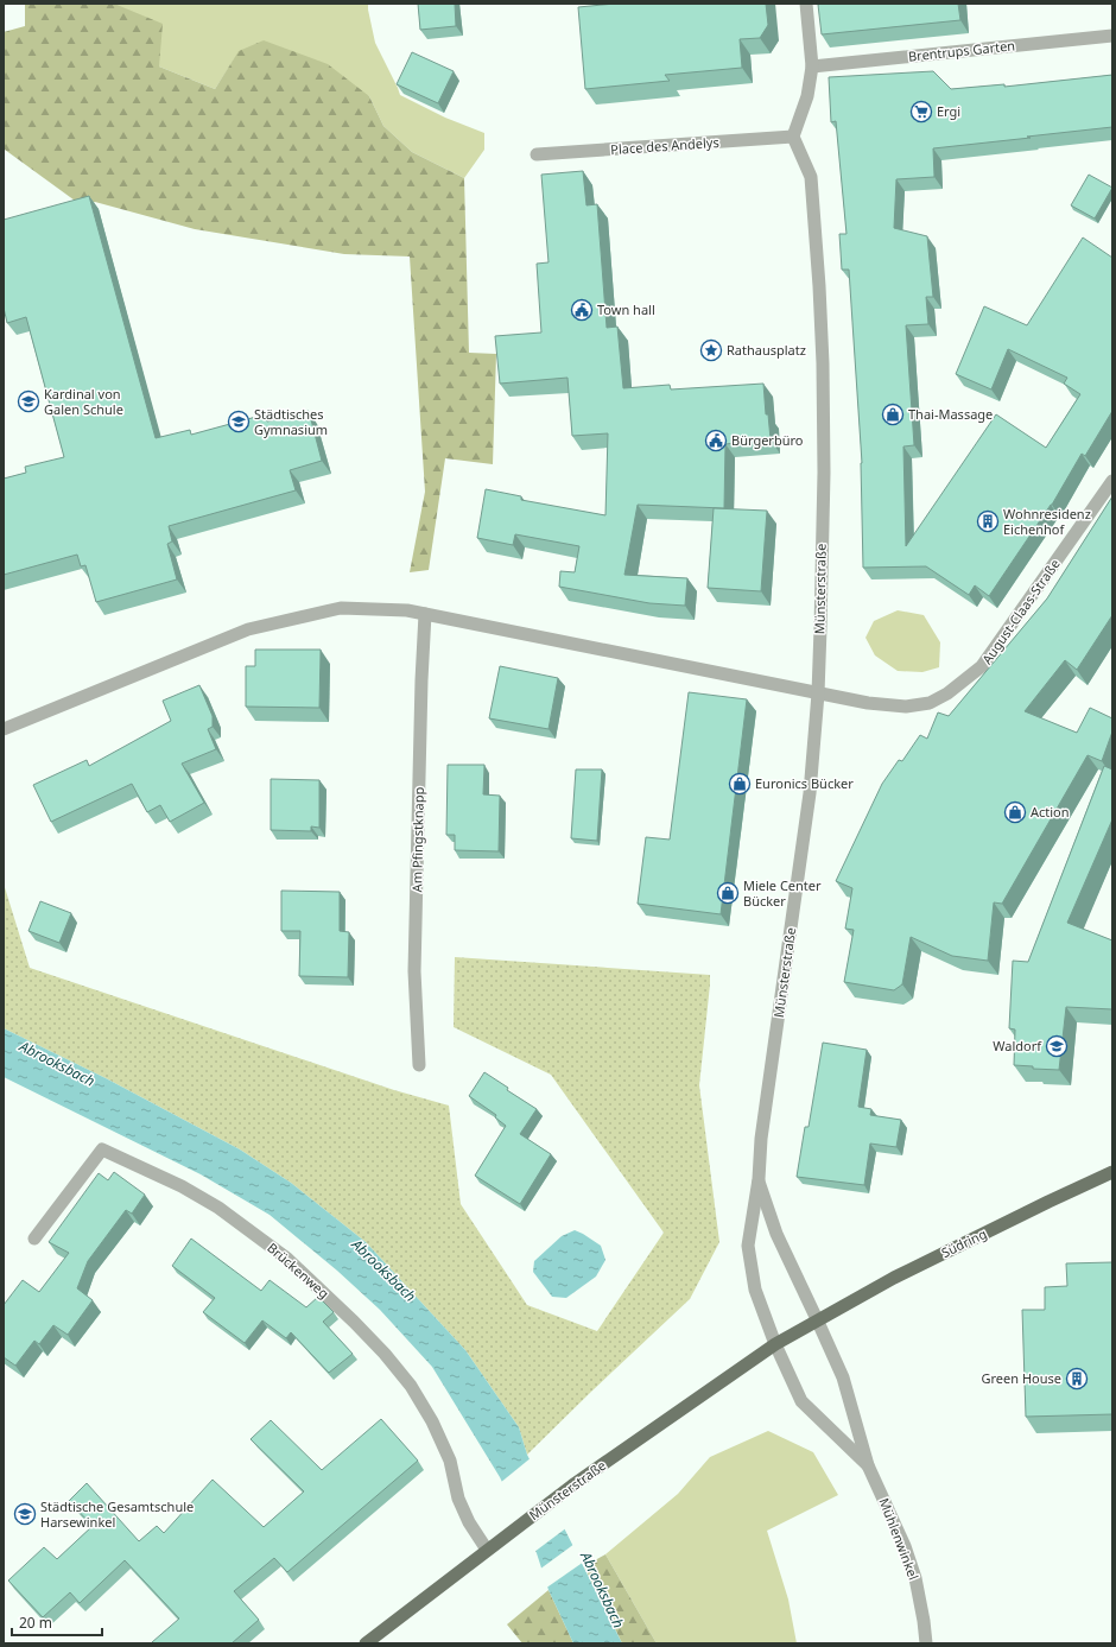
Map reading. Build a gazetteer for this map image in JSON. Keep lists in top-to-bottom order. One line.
{"streets":{"main road":["Münsterstraße","Südring"],"street":["Brentrups Garten","Place des Andelys","August-Claas-Straße","Am Pfingstknapp","Brückenweg","Mühlenwinkel"]},"crossings":[["Place des Andelys","Münsterstraße"],["Münsterstraße","August-Claas-Straße"],["Münsterstraße","Südring"],["Münsterstraße","Brückenweg"],["Münsterstraße","Mühlenwinkel"],["Südring","Mühlenwinkel"]],"water":["Abrooksbach"],"places":{"supermarket":["Ergi"],"public building":["Town hall","Bürgerbüro"],"place":["Rathausplatz"],"school or university":["Kardinal von Galen Schule","Städtisches Gymnasium","Waldorf","Städtische Gesamtschule Harsewinkel"],"shop":["Thai-Massage","Euronics Bücker","Action","Miele Center Bücker"],"building":["Wohnresidenz Eichenhof","Green House"]},"scale_bar":"20 m"}
